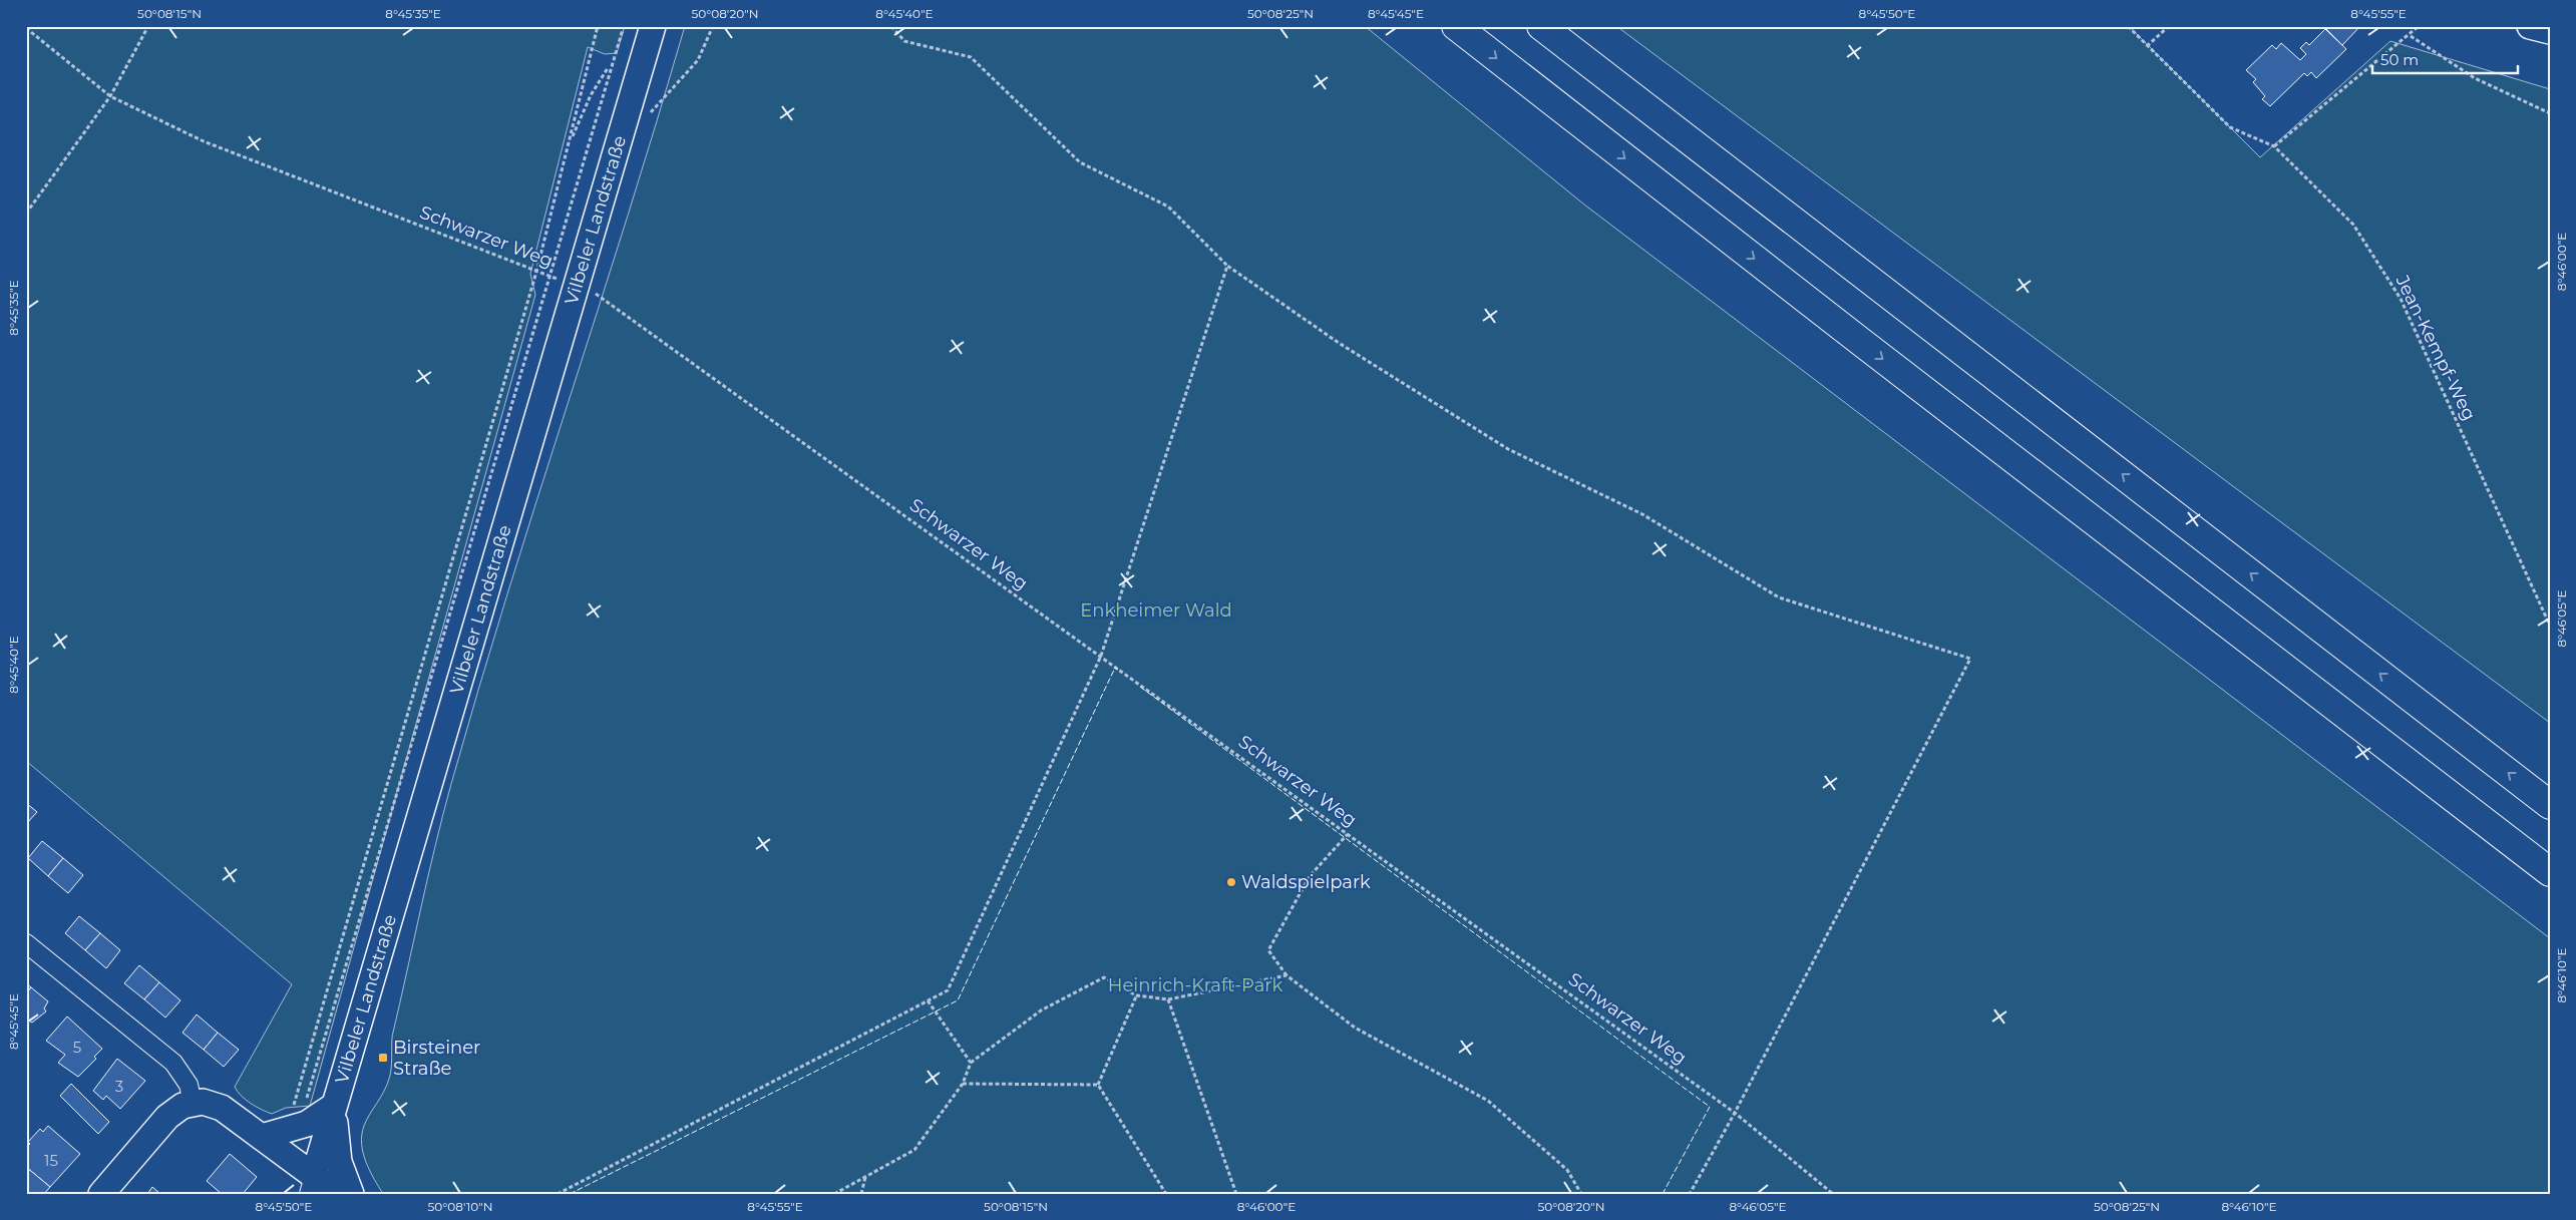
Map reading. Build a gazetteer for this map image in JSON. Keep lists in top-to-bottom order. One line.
{"streets":{"main road":["Vilbeler Landstraße"],"path":["Schwarzer Weg","Jean-Kempf-Weg"]},"crossings":[["Vilbeler Landstraße","Schwarzer Weg"]],"parks":["Enkheimer Wald","Heinrich-Kraft-Park"],"places":{"other":["Waldspielpark"],"transit":["Birsteiner Straße"]},"house_numbers":["5","3","15"],"scale_bar":"50 m","coordinates":["50°08'15\"N","8°45'35\"E","50°08'20\"N","8°45'40\"E","50°08'25\"N","8°45'45\"E","8°45'50\"E","8°45'55\"E","8°46'00\"E","8°46'05\"E","8°46'10\"E","50°08'10\"N"]}
